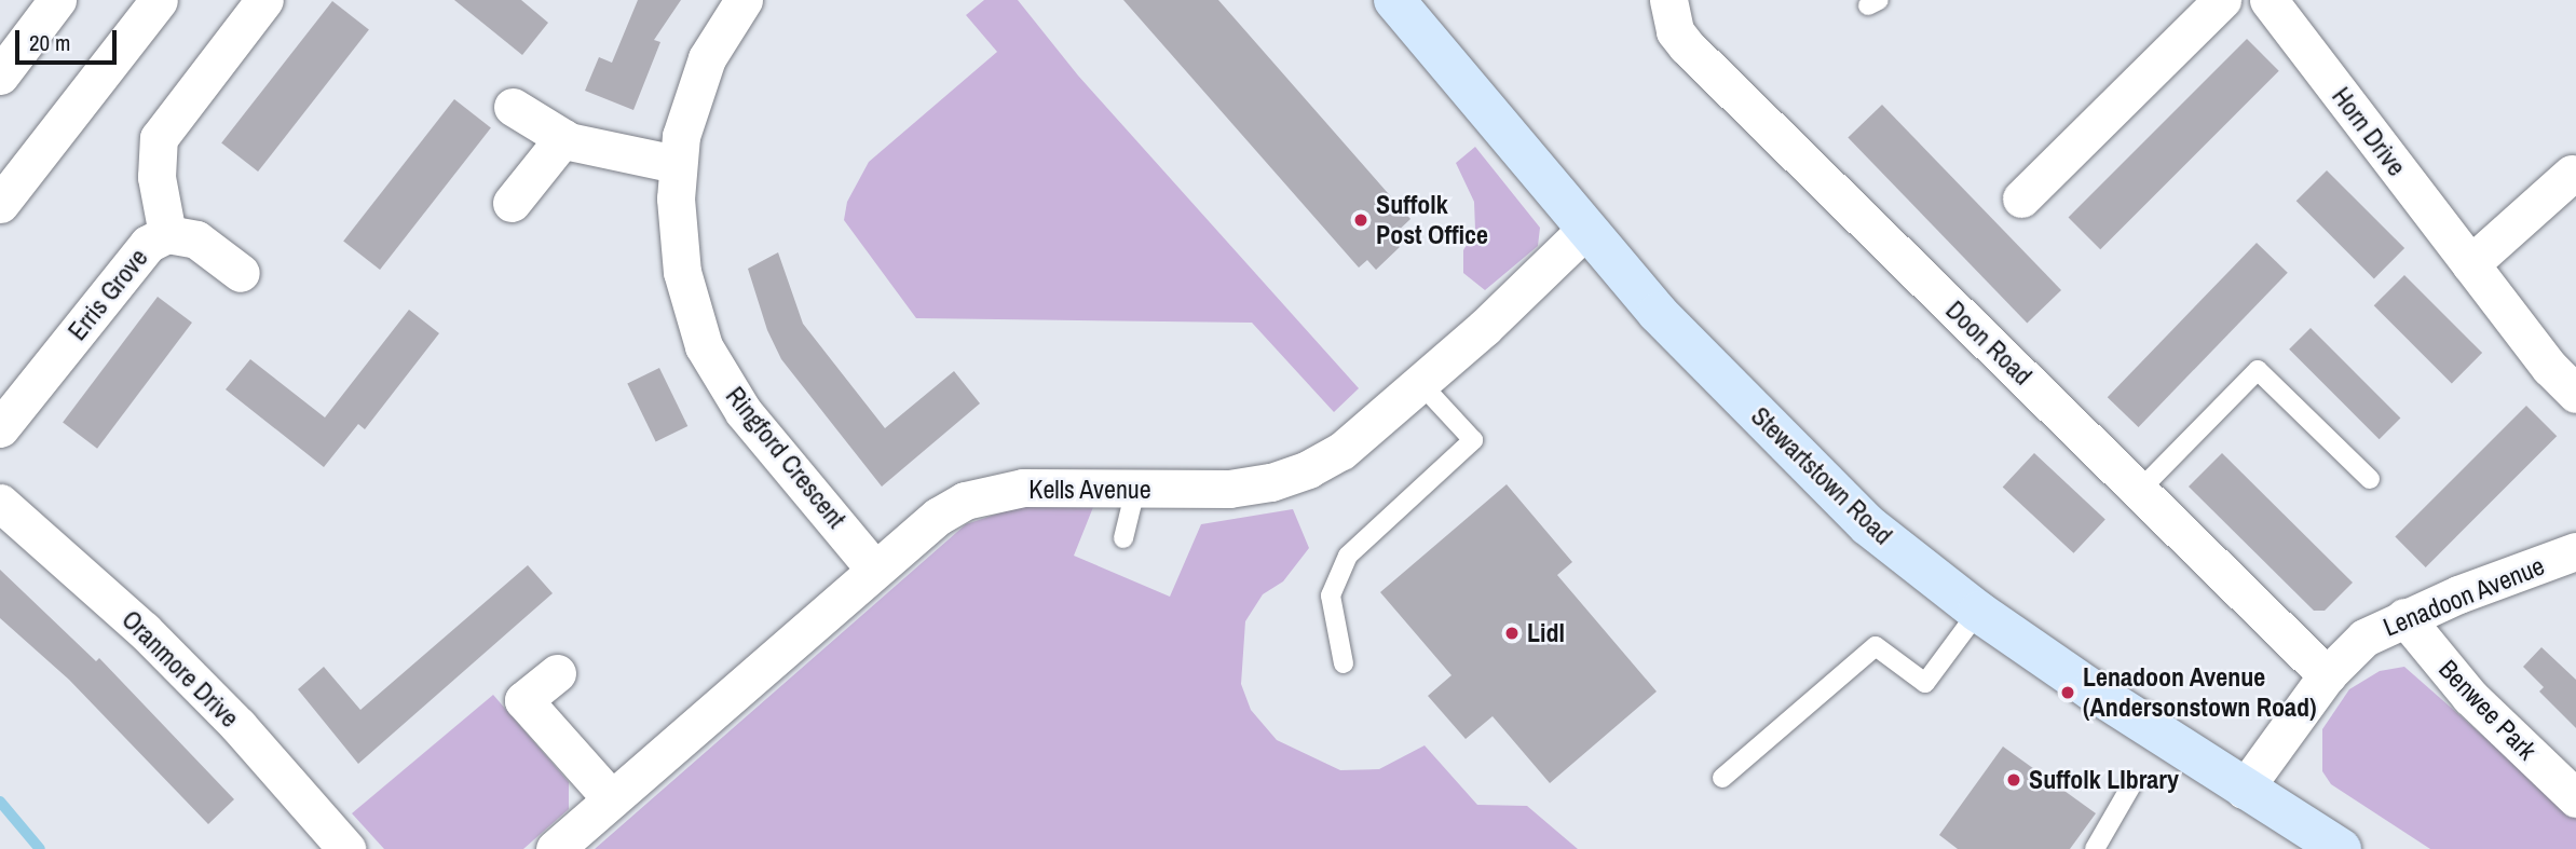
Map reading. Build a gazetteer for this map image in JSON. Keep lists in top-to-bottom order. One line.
{"streets":{"main road":["Stewartstown Road"],"street":["Horn Drive","Erris Grove","Doon Road","Ringford Crescent","Kells Avenue","Lenadoon Avenue","Oranmore Drive","Benwee Park"]},"crossings":[["Doon Road","Lenadoon Avenue"],["Ringford Crescent","Kells Avenue"],["Stewartstown Road","Kells Avenue"],["Stewartstown Road","Lenadoon Avenue"],["Lenadoon Avenue","Benwee Park"]],"places":["Suffolk Post Office","Lidl","Lenadoon Avenue (Andersonstown Road)","Suffolk LIbrary"],"scale_bar":"20 m"}
